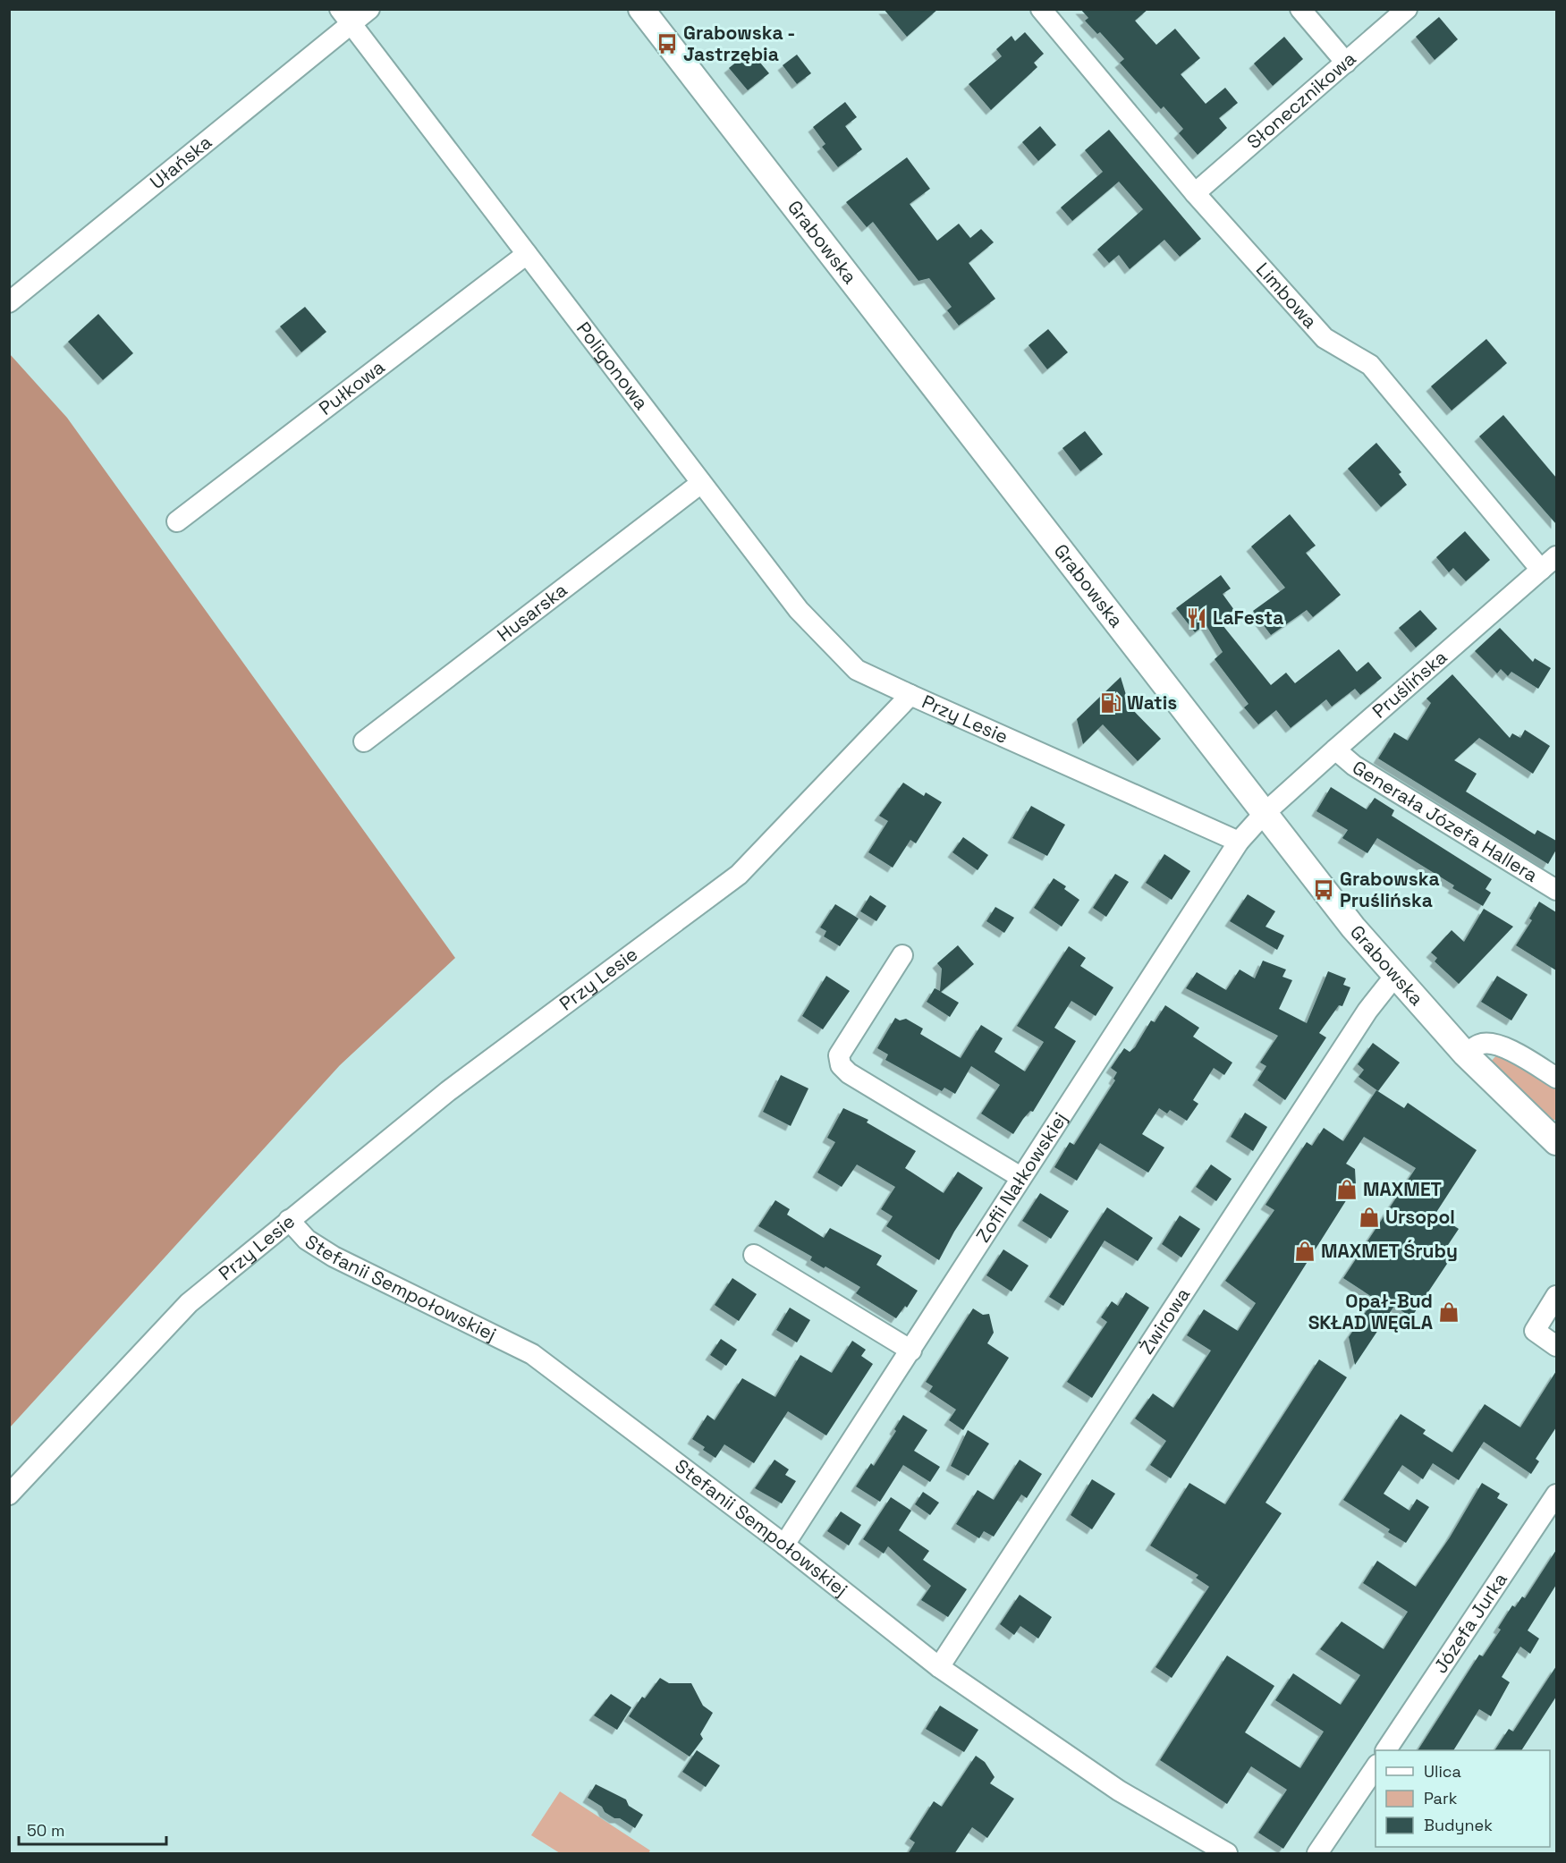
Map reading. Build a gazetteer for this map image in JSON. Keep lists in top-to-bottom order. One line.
{"streets":{"street":["Słonecznikowa","Ułańska","Grabowska","Limbowa","Poligonowa","Pułkowa","Husarska","Pruślińska","Przy Lesie","Generała Józefa Hallera","Zofii Nałkowskiej","Stefanii Sempołowskiej","Żwirowa","Józefa Jurka"]},"crossings":[["Słonecznikowa","Limbowa"],["Ułańska","Poligonowa"],["Grabowska","Pruślińska"],["Grabowska","Zofii Nałkowskiej"],["Grabowska","Żwirowa"],["Limbowa","Pruślińska"],["Poligonowa","Pułkowa"],["Poligonowa","Husarska"],["Poligonowa","Przy Lesie"],["Pruślińska","Generała Józefa Hallera"],["Pruślińska","Zofii Nałkowskiej"],["Przy Lesie","Zofii Nałkowskiej"],["Przy Lesie","Stefanii Sempołowskiej"],["Zofii Nałkowskiej","Stefanii Sempołowskiej"],["Stefanii Sempołowskiej","Żwirowa"]],"places":{"bus stop":["Grabowska - Jastrzębia","Grabowska Pruślińska"],"restaurant":["LaFesta"],"fuel station":["Watis"],"shop":["MAXMET","Ursopol","MAXMET Śruby","Opał-Bud SKŁAD WĘGLA"]},"legend":["Ulica","Park","Budynek"],"scale_bar":"50 m"}
